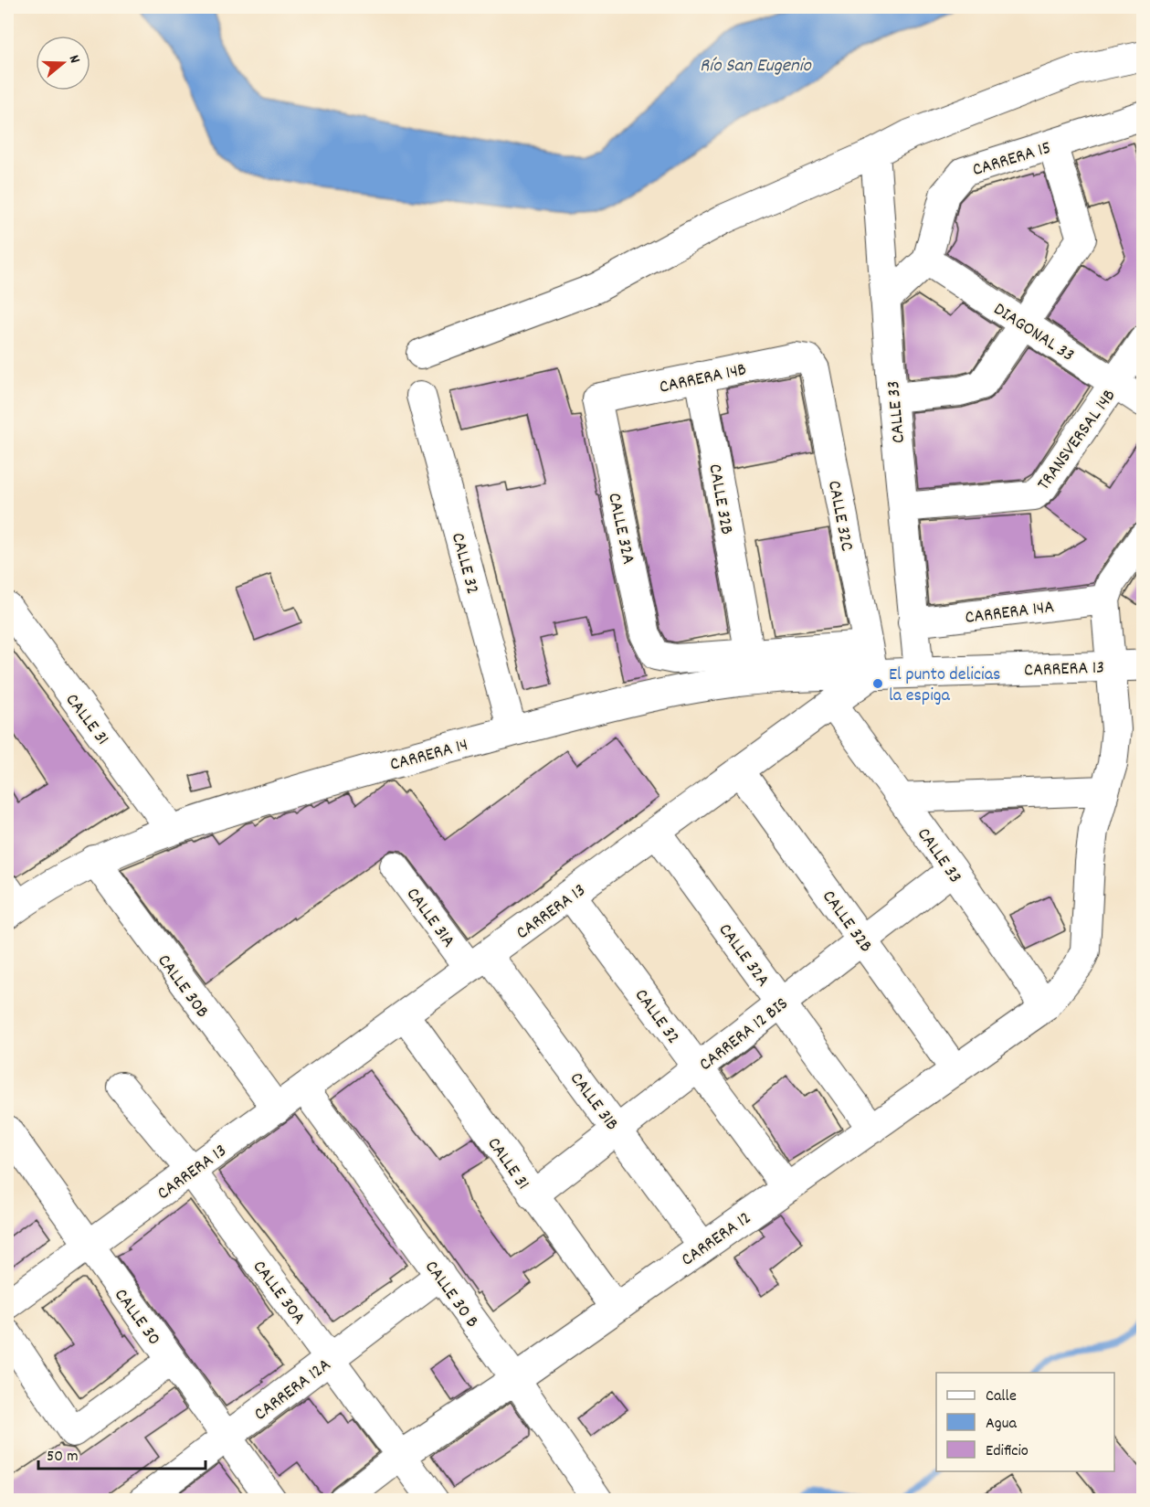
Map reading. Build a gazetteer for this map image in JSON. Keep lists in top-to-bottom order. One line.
{"streets":{"main road":["CARRERA 13","CARRERA 14"],"street":["CARRERA 15","DIAGONAL 33","CARRERA 14B","CALLE 33","TRANSVERSAL 14B","CALLE 32B","CALLE 32C","CALLE 32A","CALLE 32","CARRERA 14A","CALLE 31","CALLE 31A","CALLE 30B","CARRERA 12 BIS","CALLE 31B","CARRERA 12","CALLE 30A","CALLE 30 B","CALLE 30","CARRERA 12A"]},"crossings":[["CARRERA 15","DIAGONAL 33"],["DIAGONAL 33","TRANSVERSAL 14B"],["CARRERA 14B","CALLE 32B"],["CARRERA 14B","CALLE 32C"],["CARRERA 14B","CALLE 32A"],["CALLE 33","TRANSVERSAL 14B"],["CALLE 33","CARRERA 14A"],["CALLE 33","CARRERA 13"],["CALLE 33","CARRERA 12 BIS"],["CALLE 33","CARRERA 12"],["CALLE 32B","CALLE 32A"],["CALLE 32B","CARRERA 13"],["CALLE 32B","CARRERA 12 BIS"],["CALLE 32B","CARRERA 12"],["CALLE 32C","CARRERA 13"],["CALLE 32C","CARRERA 14"],["CALLE 32A","CARRERA 13"],["CALLE 32A","CARRERA 12 BIS"],["CALLE 32A","CARRERA 12"],["CALLE 32","CARRERA 13"],["CALLE 32","CARRERA 14"],["CALLE 32","CARRERA 12 BIS"],["CALLE 32","CARRERA 12"],["CARRERA 13","CALLE 31"],["CARRERA 13","CARRERA 14"],["CARRERA 13","CALLE 31A"],["CARRERA 13","CALLE 30B"],["CARRERA 13","CALLE 31B"],["CARRERA 13","CALLE 30A"],["CARRERA 13","CALLE 30 B"],["CARRERA 13","CALLE 30"],["CALLE 31","CARRERA 14"],["CALLE 31","CARRERA 12 BIS"],["CALLE 31","CARRERA 12"],["CARRERA 14","CALLE 30B"],["CALLE 31A","CALLE 31B"],["CARRERA 12 BIS","CALLE 31B"],["CALLE 31B","CARRERA 12"],["CARRERA 12","CALLE 30A"],["CARRERA 12","CALLE 30 B"],["CALLE 30A","CARRERA 12A"],["CALLE 30 B","CARRERA 12A"],["CALLE 30","CARRERA 12A"]],"water":["Río San Eugenio"],"places":["El punto delicias la espiga"],"legend":["Calle","Agua","Edificio"],"scale_bar":"50 m","north":"right"}
